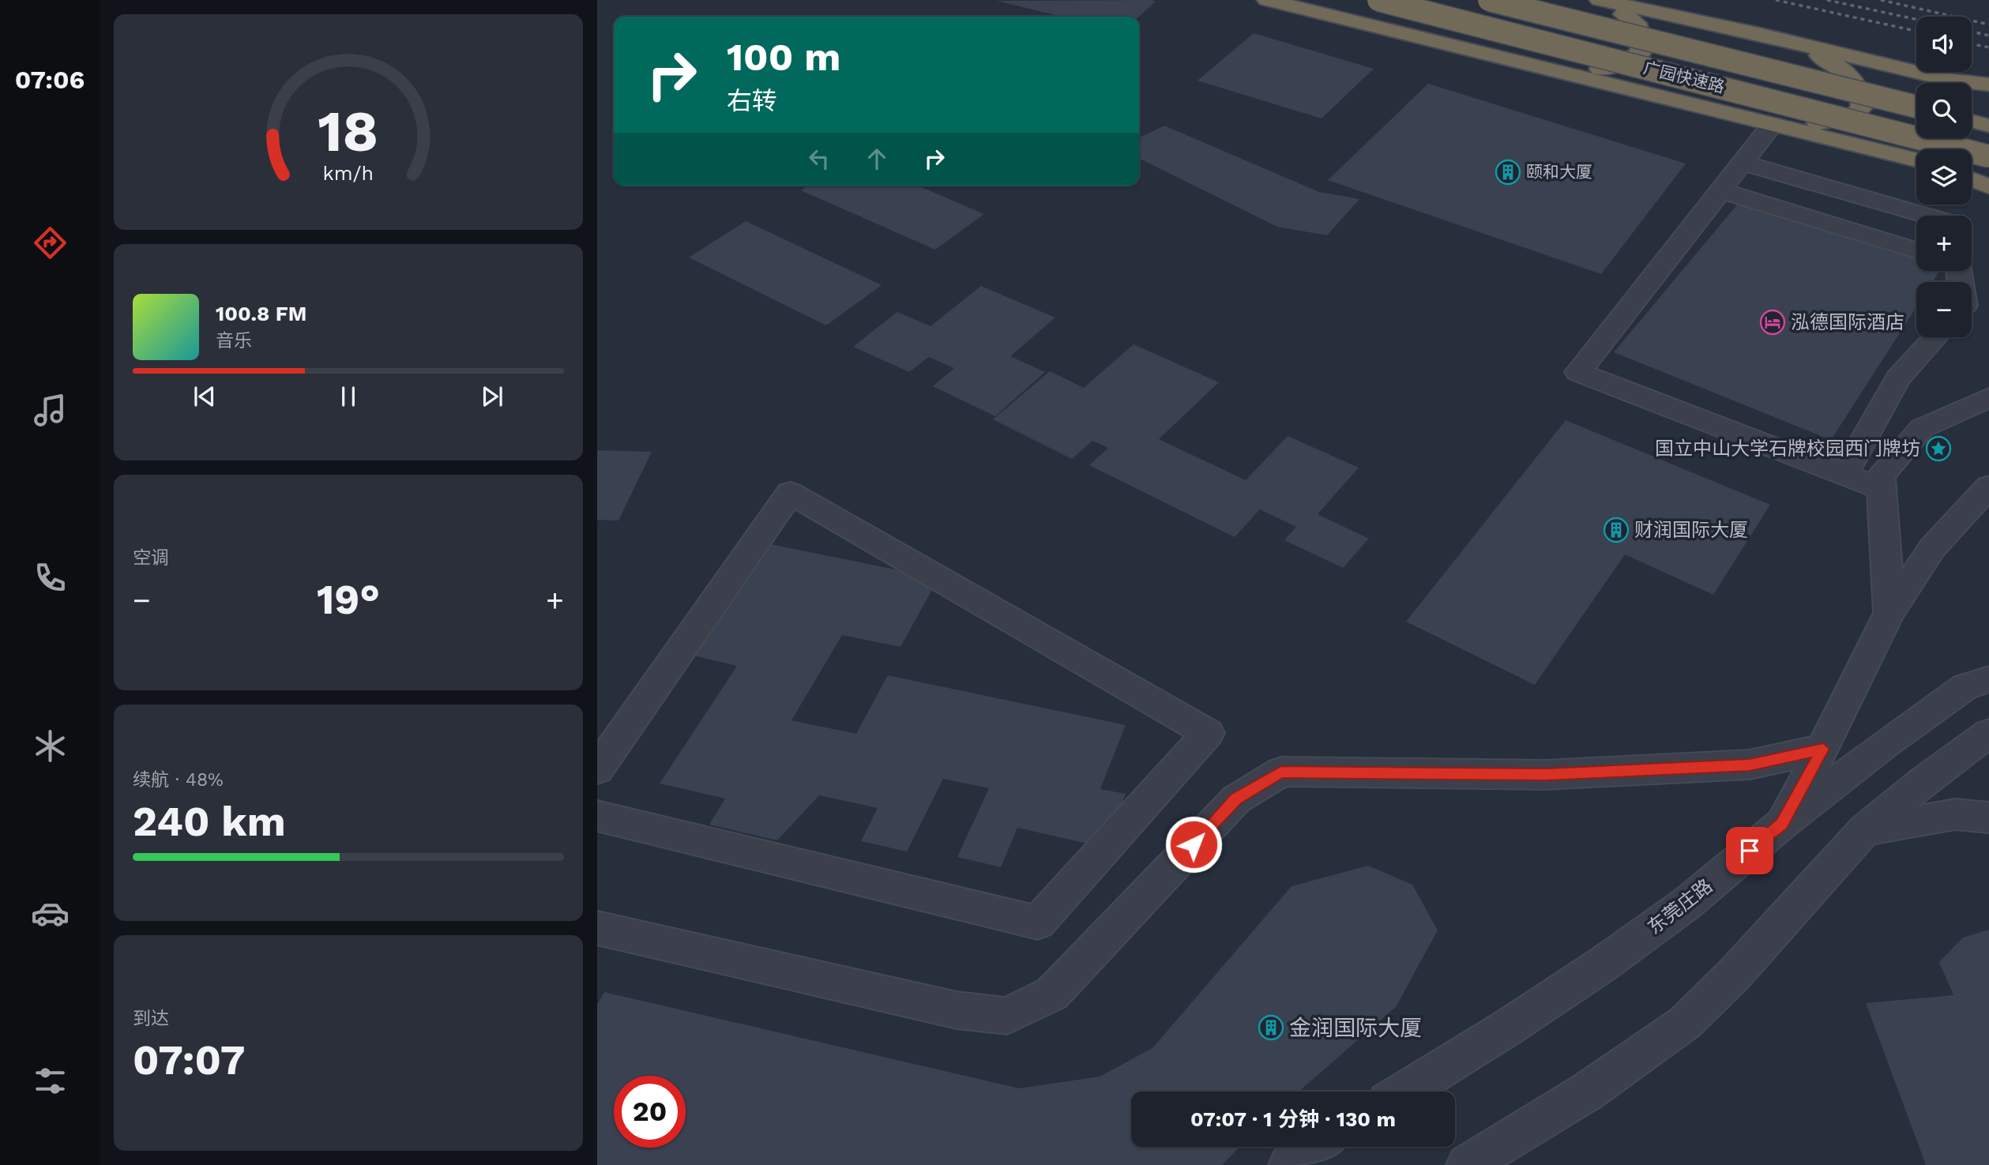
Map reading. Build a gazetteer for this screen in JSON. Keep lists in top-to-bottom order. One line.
{"streets":{"highway":["广园快速路"],"street":["东莞庄路"]},"places":{"building":["颐和大厦","财润国际大厦","金润国际大厦"],"hotel":["泓德国际酒店"],"place":["国立中山大学石牌校园西门牌坊"]},"page":{"tabs":"07:06","map_buttons":["+","−"],"turn":["100 m","右转"],"song":["100.8 FM","音乐"],"tile":["空调",["续航 · 48%","240 km"],["到达","07:07"]],"heat":["−","19°","+"],"limit":"20","trip":"07:07 · 1 分钟 · 130 m","gauge":["18","km/h"]}}
